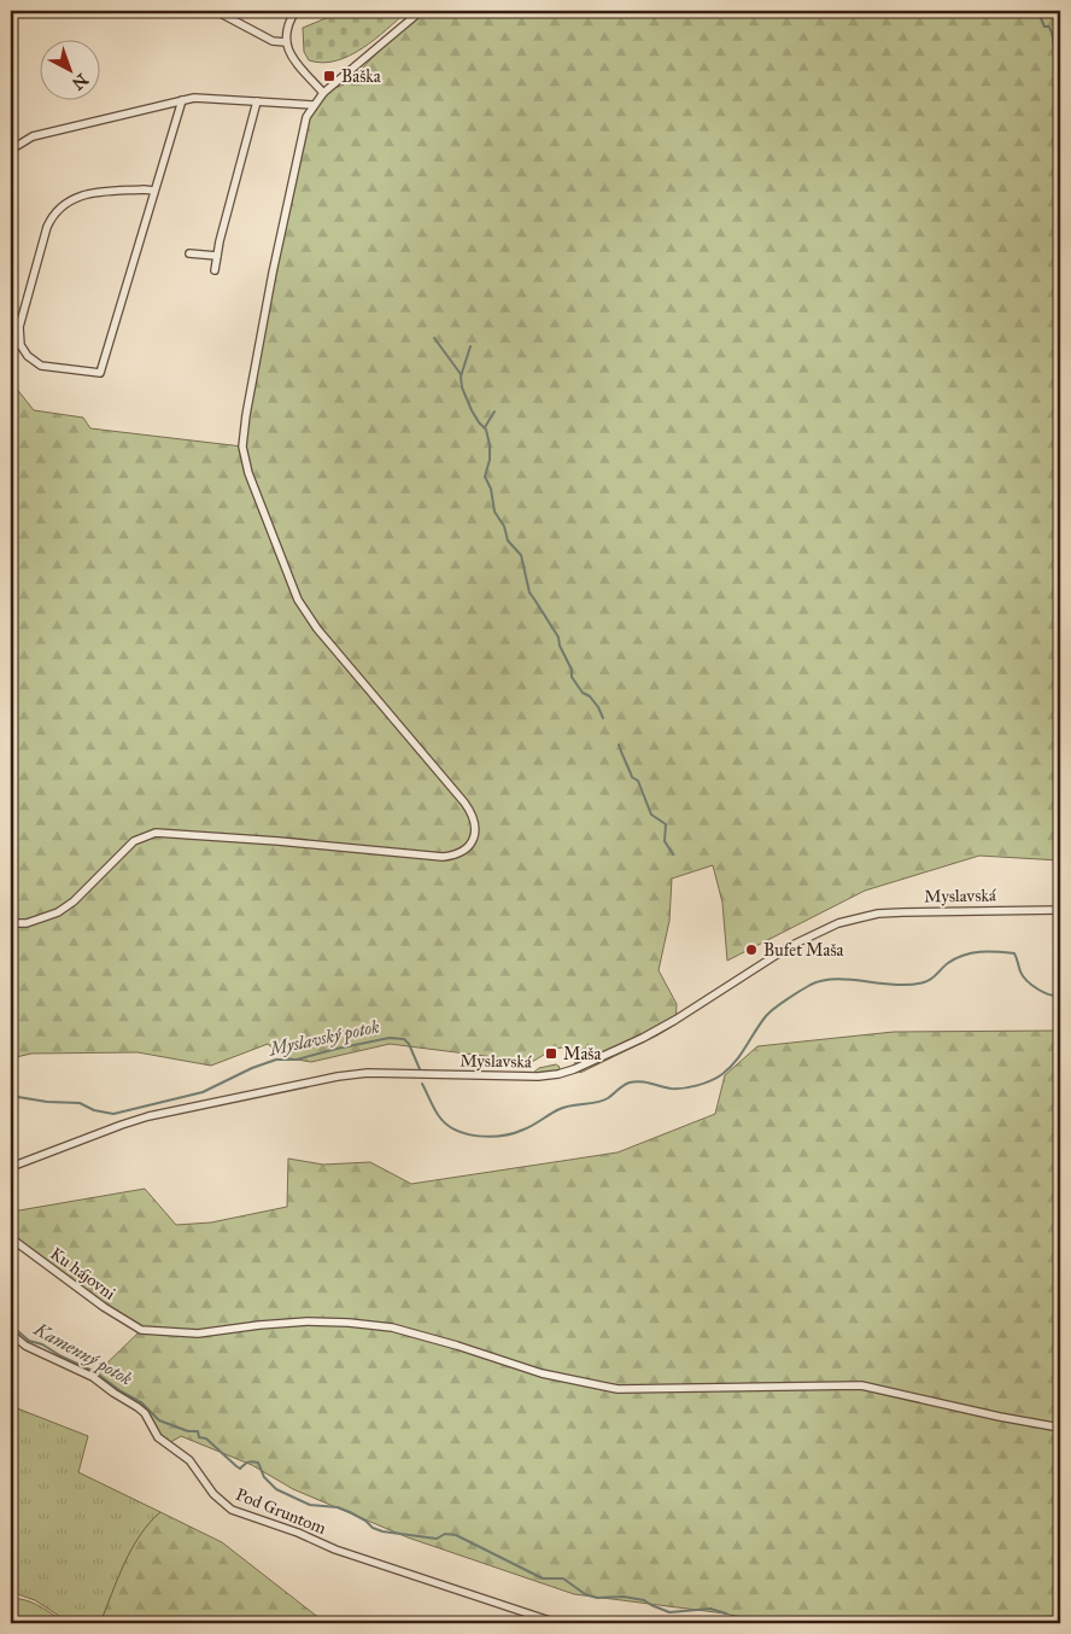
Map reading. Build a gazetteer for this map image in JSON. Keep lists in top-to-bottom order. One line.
{"streets":{"street":["Myslavská","Ku hájovni","Pod Gruntom"]},"water":["Myslavský potok","Kamenný potok"],"places":{"transit":["Baška","Maša"],"other":["Bufet Maša"]},"north":"bottom right"}
